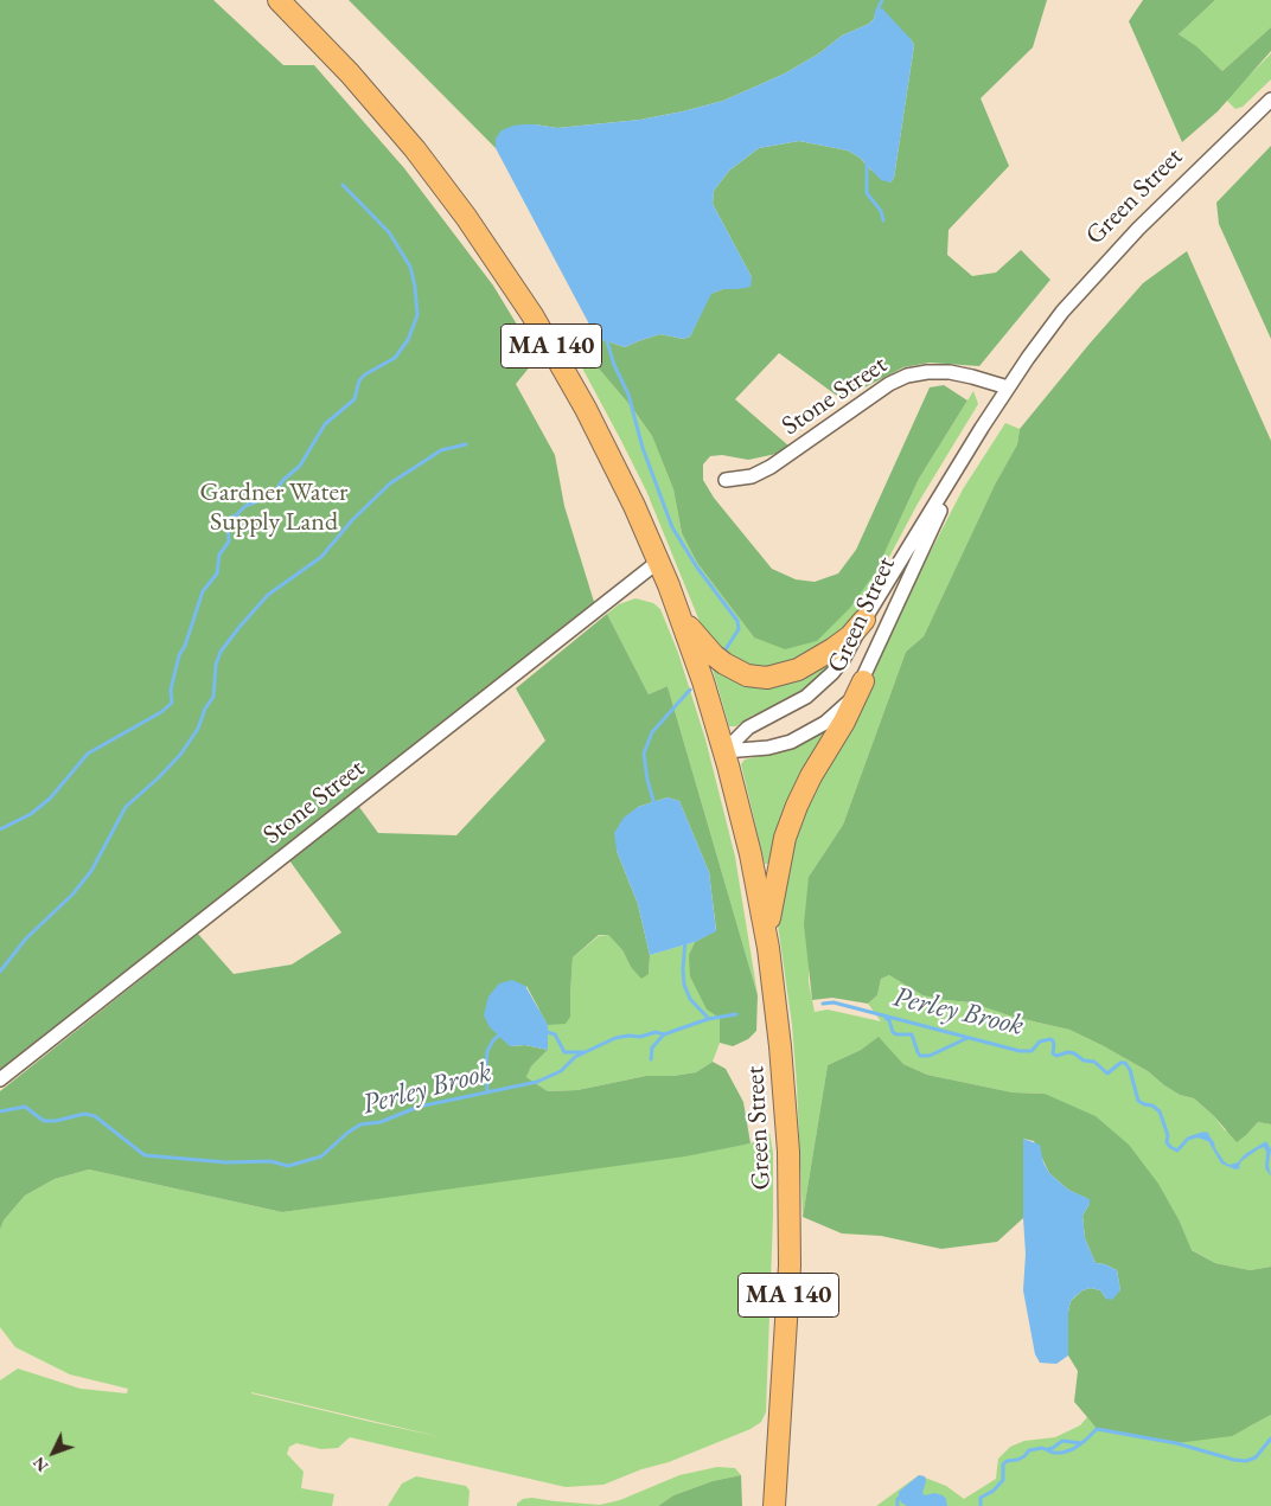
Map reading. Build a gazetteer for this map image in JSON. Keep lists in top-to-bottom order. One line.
{"streets":{"highway":["Green Street","MA 140"],"street":["Stone Street"]},"crossings":[["Green Street","MA 140"],["Green Street","Stone Street"],["MA 140","Stone Street"]],"water":["Perley Brook"],"parks":["Gardner Water Supply Land"],"north":"bottom left"}
